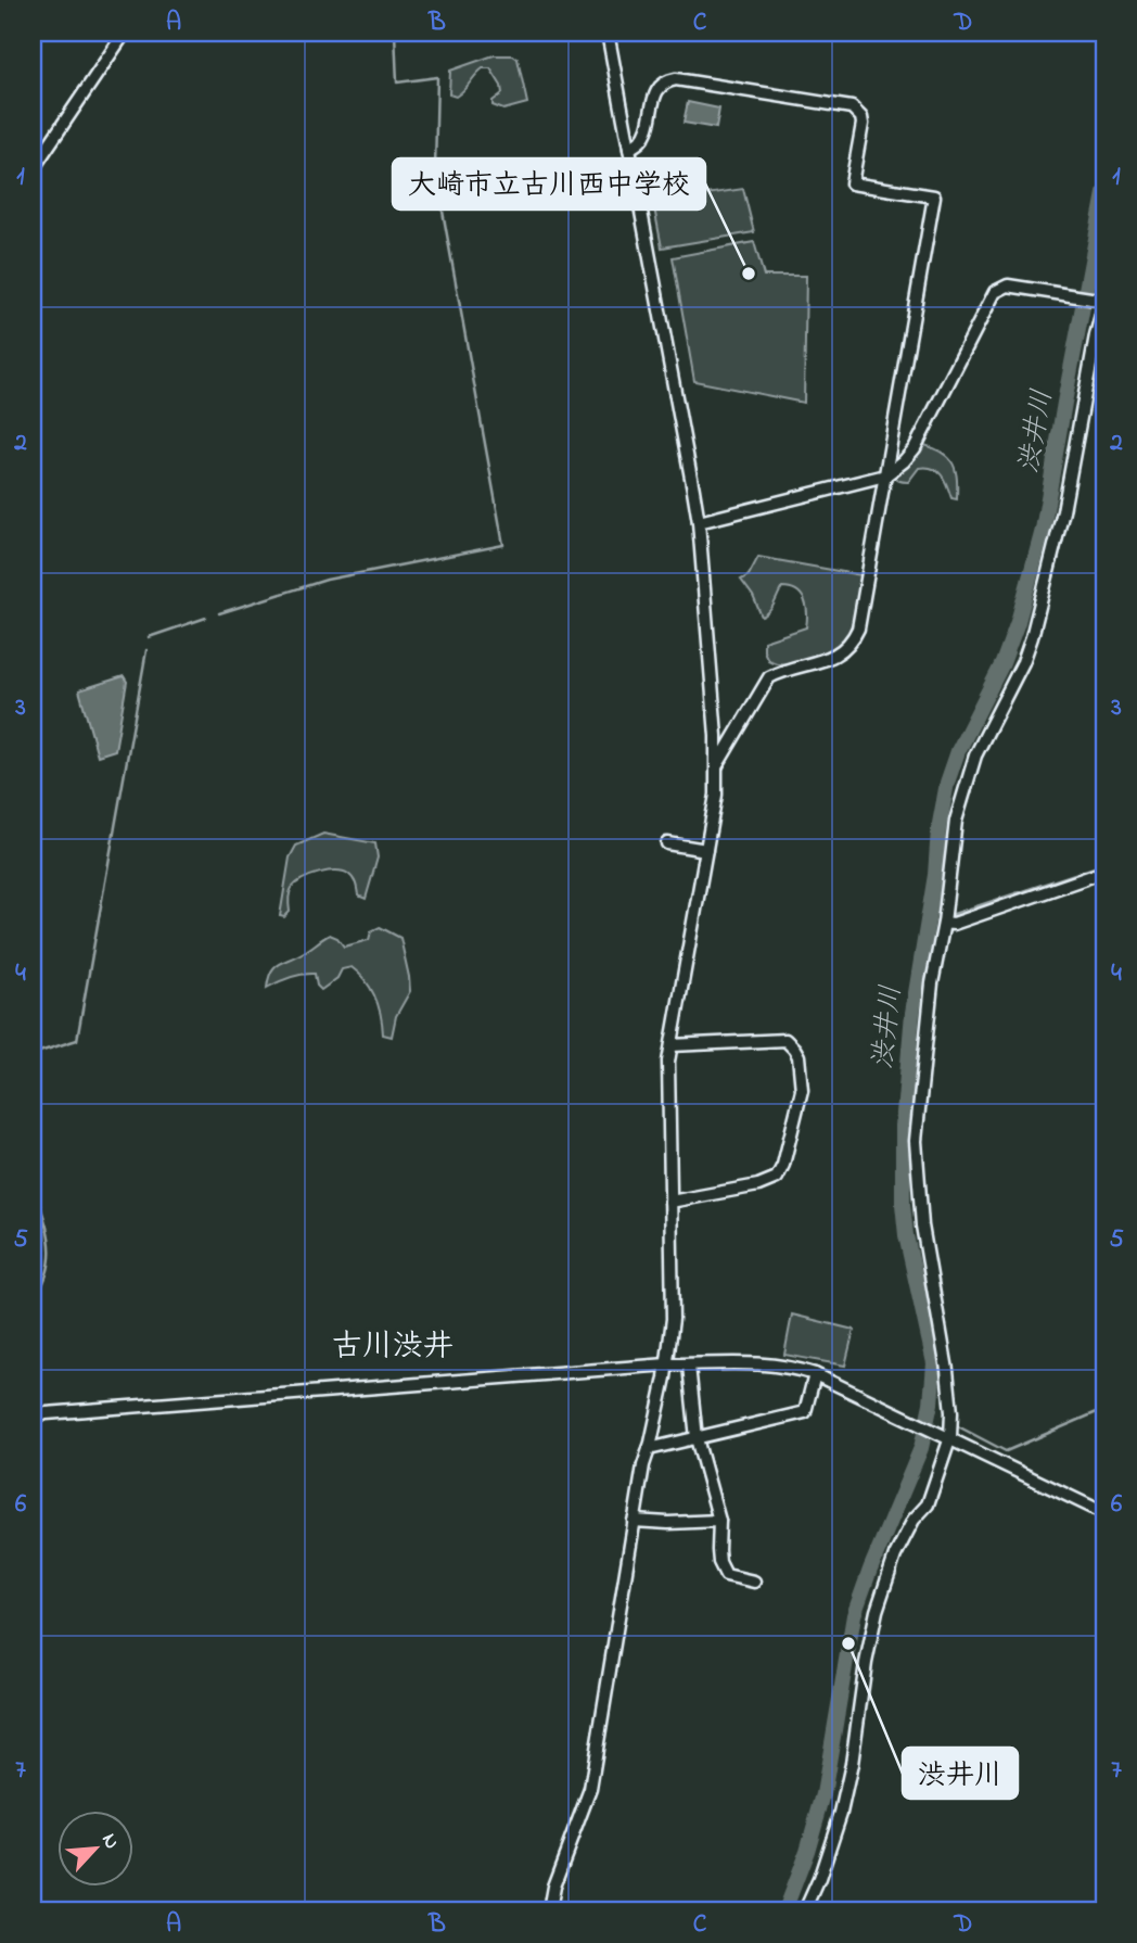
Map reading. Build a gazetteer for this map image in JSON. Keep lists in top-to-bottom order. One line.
{"districts":["古川渋井"],"water":["渋井川"],"places":["大崎市立古川西中学校","渋井川"],"north":"top right","grid":{"columns":["A","B","C","D"],"rows":["1","2","3","4","5","6","7"]}}
